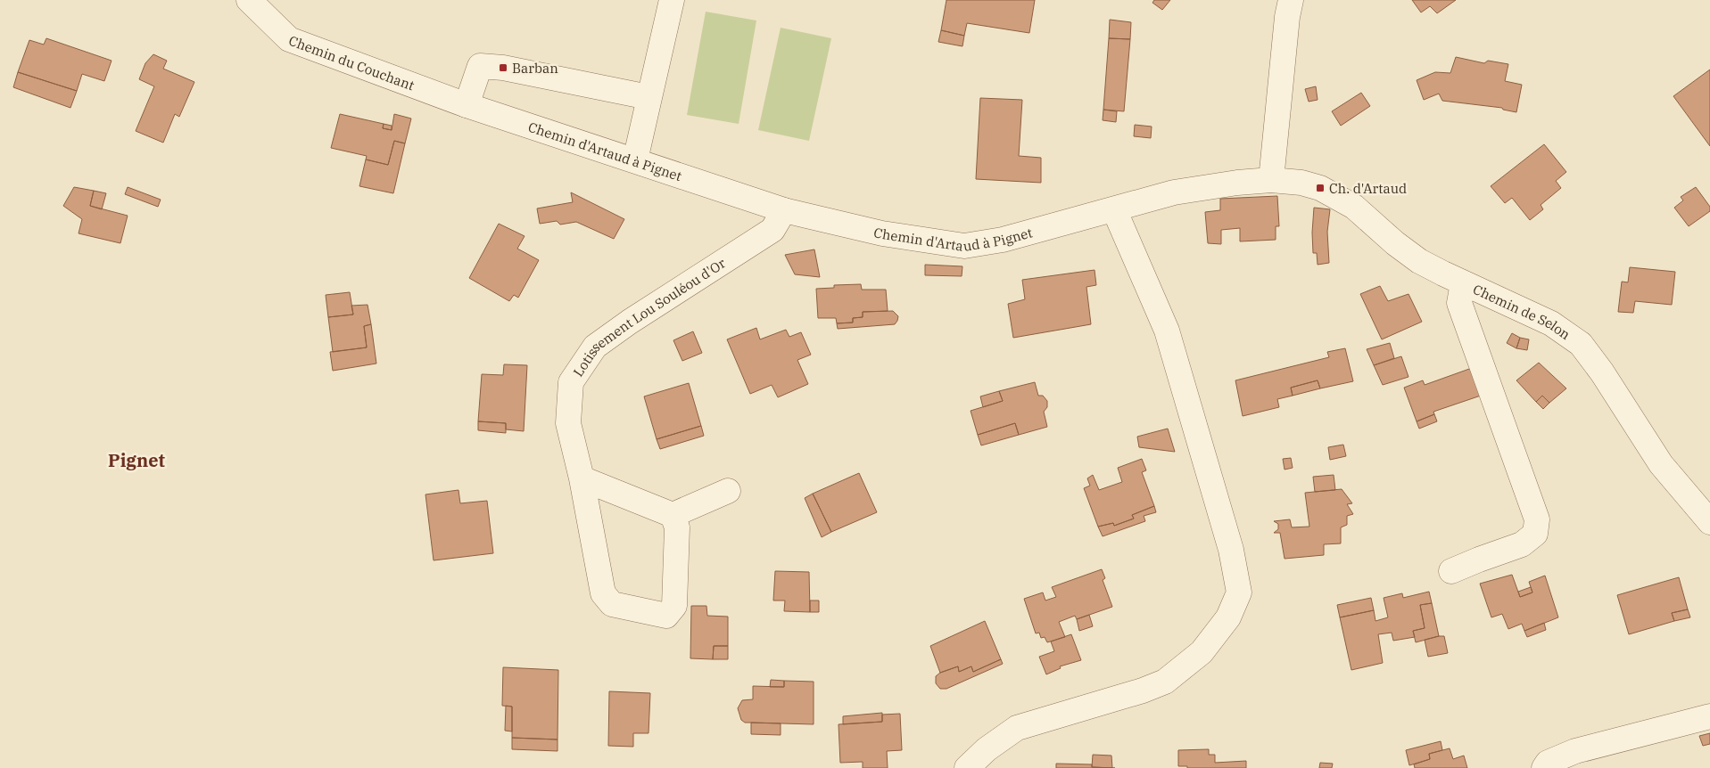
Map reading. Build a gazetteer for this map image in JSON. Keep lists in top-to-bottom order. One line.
{"streets":{"street":["Chemin du Couchant","Chemin d'Artaud à Pignet","Chemin de Selon","Lotissement Lou Souléou d'Or"]},"crossings":[["Chemin du Couchant","Chemin d'Artaud à Pignet"],["Chemin d'Artaud à Pignet","Chemin de Selon"],["Chemin d'Artaud à Pignet","Lotissement Lou Souléou d'Or"]],"districts":["Pignet"],"places":{"transit":["Barban","Ch. d'Artaud"]}}
